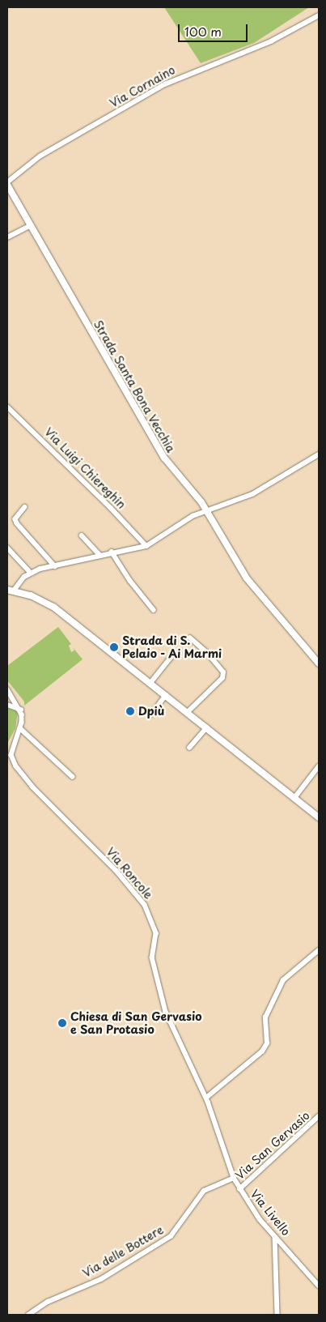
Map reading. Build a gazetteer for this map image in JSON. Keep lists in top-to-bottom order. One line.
{"streets":{"street":["Via Cornaino","Strada Santa Bona Vecchia","Via Luigi Chiereghin","Via Roncole","Via San Gervasio","Via Livello","Via delle Bottere"]},"crossings":[["Via Cornaino","Strada Santa Bona Vecchia"],["Via Roncole","Via Livello"],["Via San Gervasio","Via Livello"],["Via Livello","Via delle Bottere"]],"places":["Strada di S. Pelaio - Ai Marmi","Dpiù","Chiesa di San Gervasio e San Protasio"],"scale_bar":"100 m"}
